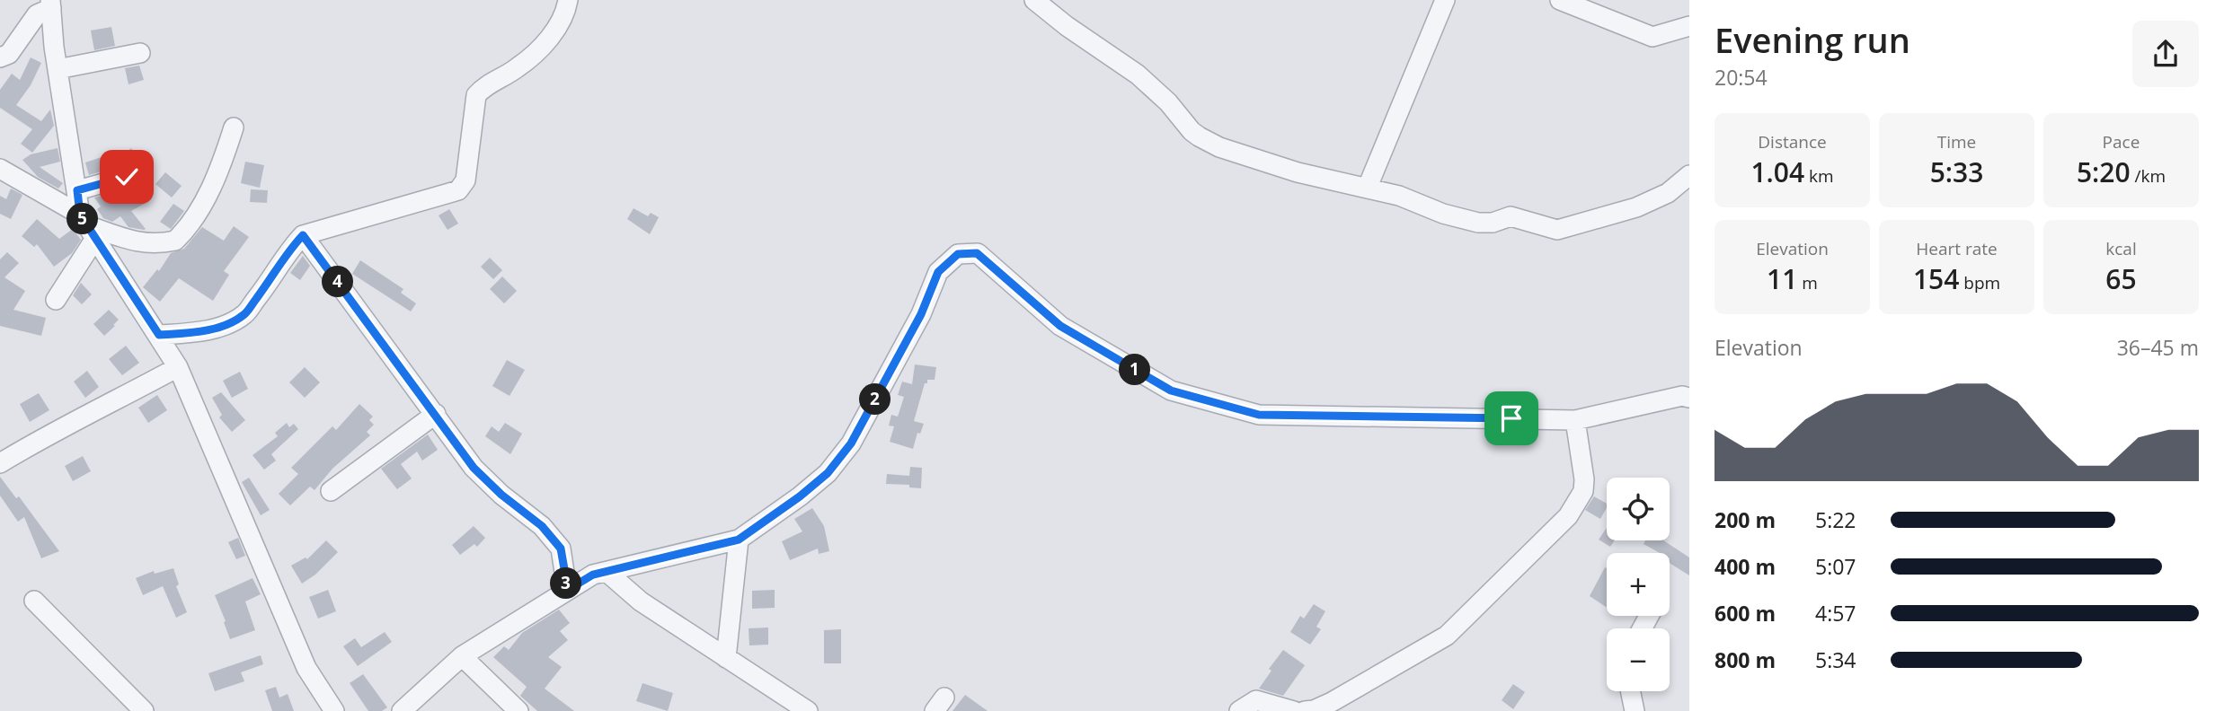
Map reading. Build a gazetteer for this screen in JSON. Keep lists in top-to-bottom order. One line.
{"page":{"heading":["Evening run","20:54"],"stats":[["Distance","1.04 km"],["Time","5:33"],["Pace","5:20 /km"],["Elevation","11 m"],["Heart rate","154 bpm"],["kcal","65"]],"pins":["5","4","1","2","3"],"chart":["Elevation","36–45 m"],"map_buttons":["+","−"],"list":[{"name":"200 m","note":"5:22"},{"name":"400 m","note":"5:07"},{"name":"600 m","note":"4:57"},{"name":"800 m","note":"5:34"}]}}
